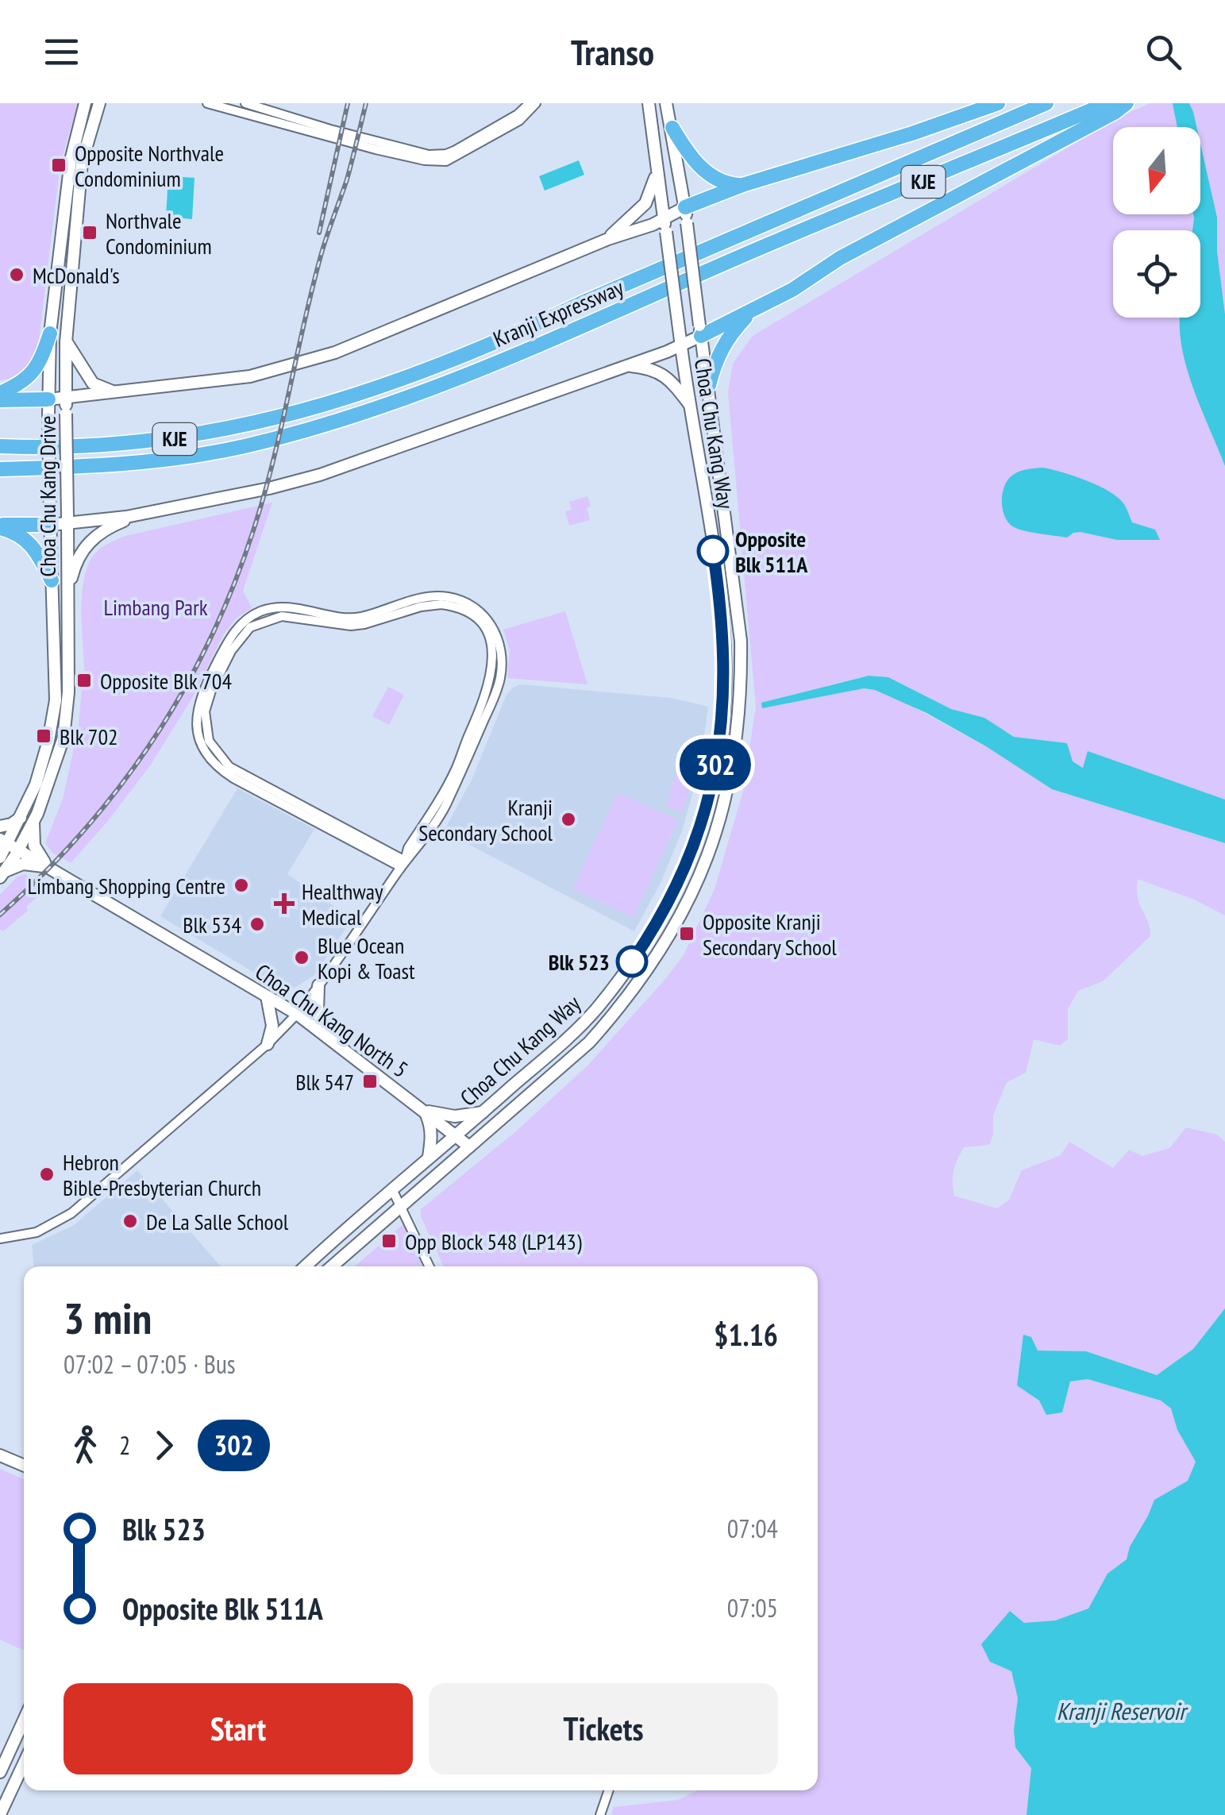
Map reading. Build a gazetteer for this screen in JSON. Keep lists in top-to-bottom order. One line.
{"streets":{"highway":["KJE","Kranji Expressway"],"main road":["Choa Chu Kang Way","Choa Chu Kang Drive","Choa Chu Kang North 5"]},"crossings":[["Choa Chu Kang Way","Choa Chu Kang North 5"],["Choa Chu Kang Drive","Choa Chu Kang North 5"]],"water":["Kranji Reservoir"],"parks":["Limbang Park"],"places":{"transit":["Opposite Northvale Condominium","Northvale Condominium","Opposite Blk 704","Blk 702","Opposite Kranji Secondary School","Blk 547","Opp Block 548 (LP143)"],"other":["McDonald's","Opposite Blk 511A","Kranji Secondary School","Limbang Shopping Centre","Blk 534","Blue Ocean Kopi & Toast","Blk 523","Hebron Bible-Presbyterian Church","De La Salle School"],"health":["Healthway Medical"]},"lines":["bus line 302"],"north":"bottom","page":{"header":"Transo","on_map":"302","heading":["3 min","07:02 – 07:05 · Bus","$1.16"],"legs":["2","302"],"list":[{"name":"Blk 523","value":"07:04"},{"name":"Opposite Blk 511A","value":"07:05"}],"buttons":["Start","Tickets"]}}
